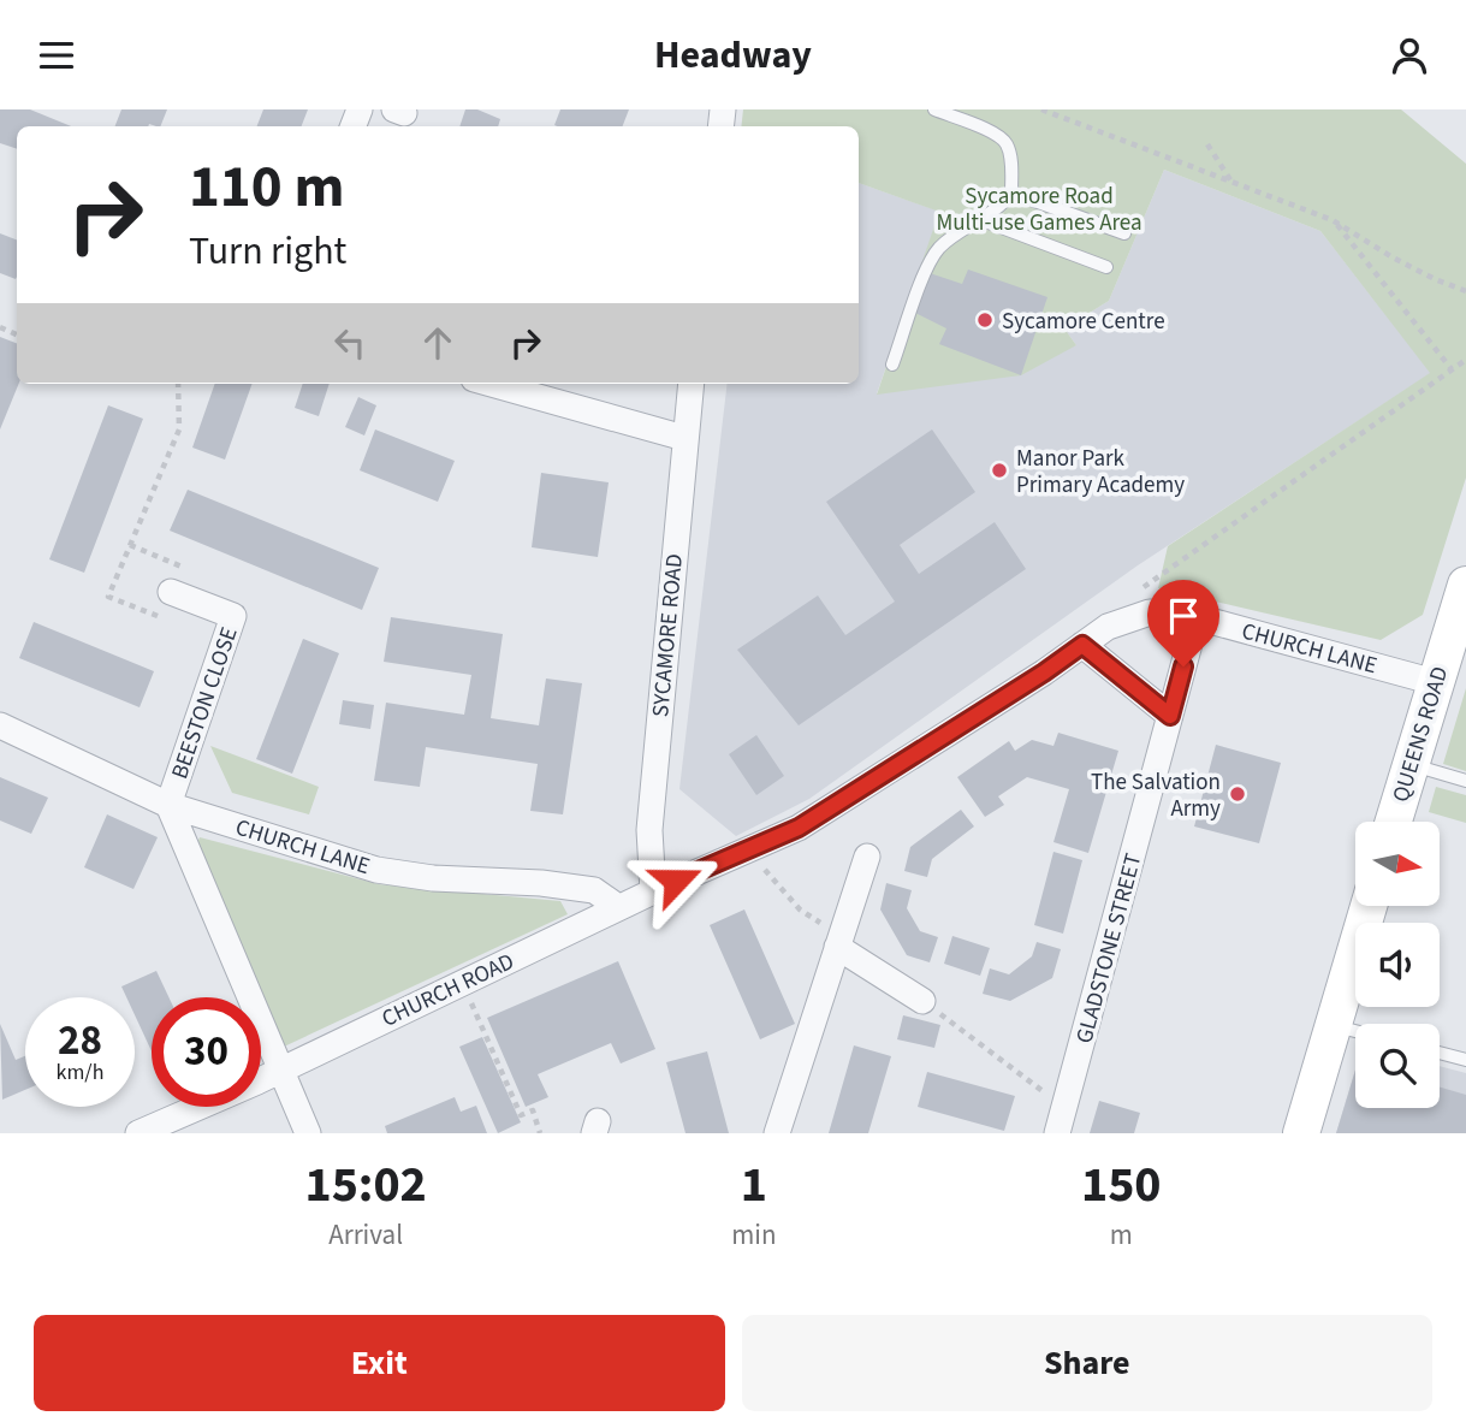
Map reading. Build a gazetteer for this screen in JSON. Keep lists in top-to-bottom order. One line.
{"streets":{"main road":["QUEENS ROAD"],"street":["SYCAMORE ROAD","CHURCH LANE","BEESTON CLOSE","GLADSTONE STREET","CHURCH ROAD"]},"crossings":[["SYCAMORE ROAD","CHURCH LANE"],["SYCAMORE ROAD","CHURCH ROAD"],["CHURCH LANE","BEESTON CLOSE"],["CHURCH LANE","QUEENS ROAD"],["CHURCH LANE","GLADSTONE STREET"],["CHURCH LANE","CHURCH ROAD"]],"parks":["Sycamore Road Multi-use Games Area"],"places":["Sycamore Centre","Manor Park Primary Academy","The Salvation Army"],"north":"right","page":{"header":"Headway","turn":["110 m","Turn right"],"speed":"28 km/h","limit":"30","eta":["15:02","Arrival","1","min","150","m"],"buttons":["Exit","Share"]}}
